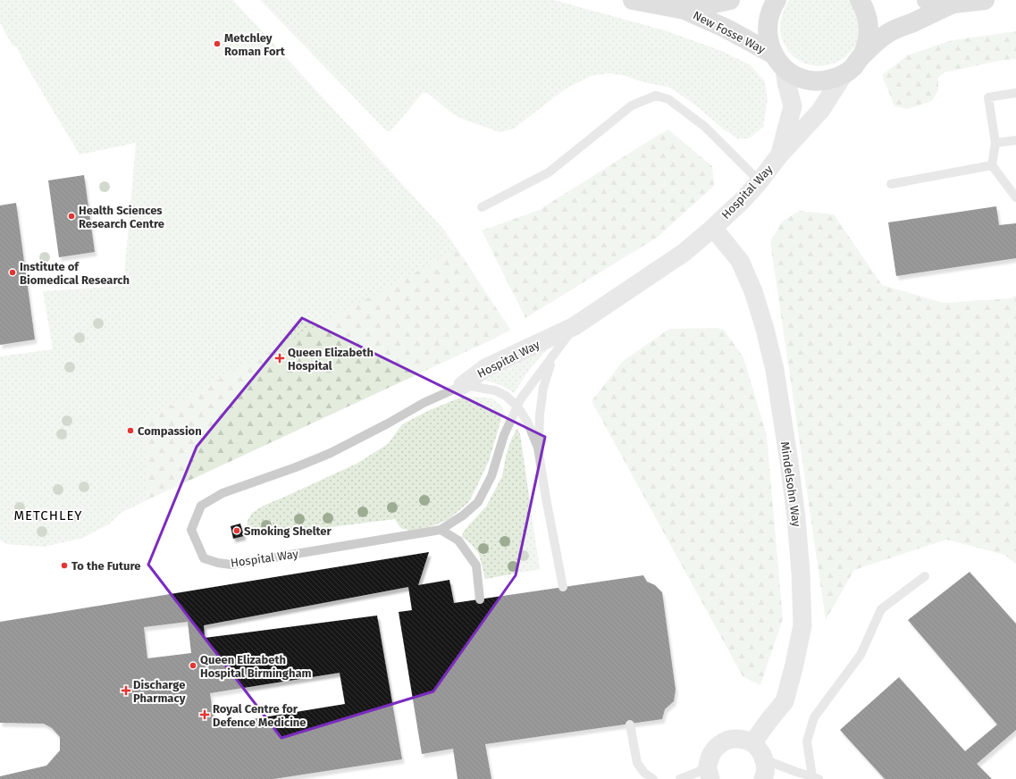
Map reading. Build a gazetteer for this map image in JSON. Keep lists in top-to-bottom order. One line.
{"streets":{"street":["New Fosse Way","Hospital Way","Mindelsohn Way"]},"crossings":[["New Fosse Way","Hospital Way"],["Hospital Way","Mindelsohn Way"]],"districts":["METCHLEY"],"places":{"other":["Metchley Roman Fort","Health Sciences Research Centre","Institute of Biomedical Research","Compassion","Smoking Shelter","To the Future","Queen Elizabeth Hospital Birmingham"],"health":["Queen Elizabeth Hospital","Discharge Pharmacy","Royal Centre for Defence Medicine"]}}
